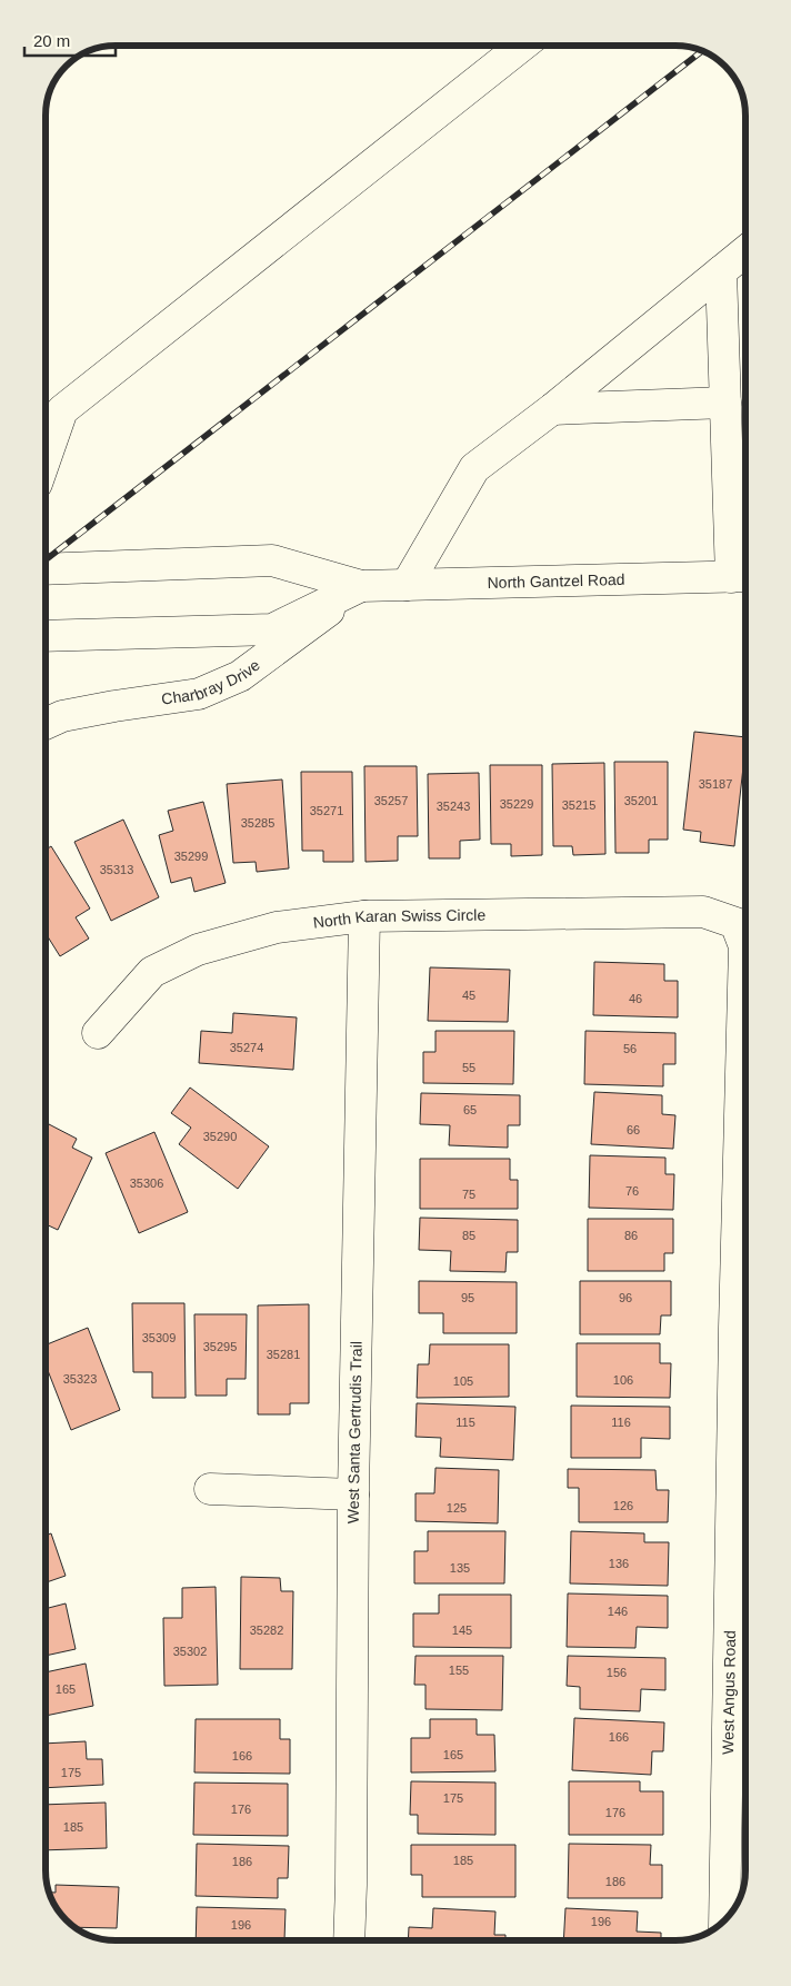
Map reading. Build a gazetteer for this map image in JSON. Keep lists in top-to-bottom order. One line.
{"streets":{"street":["North Gantzel Road","Charbray Drive","North Karan Swiss Circle","West Santa Gertrudis Trail","West Angus Road"]},"crossings":[["North Gantzel Road","Charbray Drive"],["North Karan Swiss Circle","West Santa Gertrudis Trail"],["North Karan Swiss Circle","West Angus Road"]],"house_numbers":["35187","35257","35201","35229","35215","35243","35271","35285","35299","35313","45","46","35274","56","55","65","66","35290","35306","76","75","85","86","95","96","35309","35295","35281","35323","106","105","115","116","126","125","136","135","146","35282","145","35302","155","156","165","166","165","166","175","175","176","176","185","185","186","186","196","196"],"scale_bar":"20 m"}
